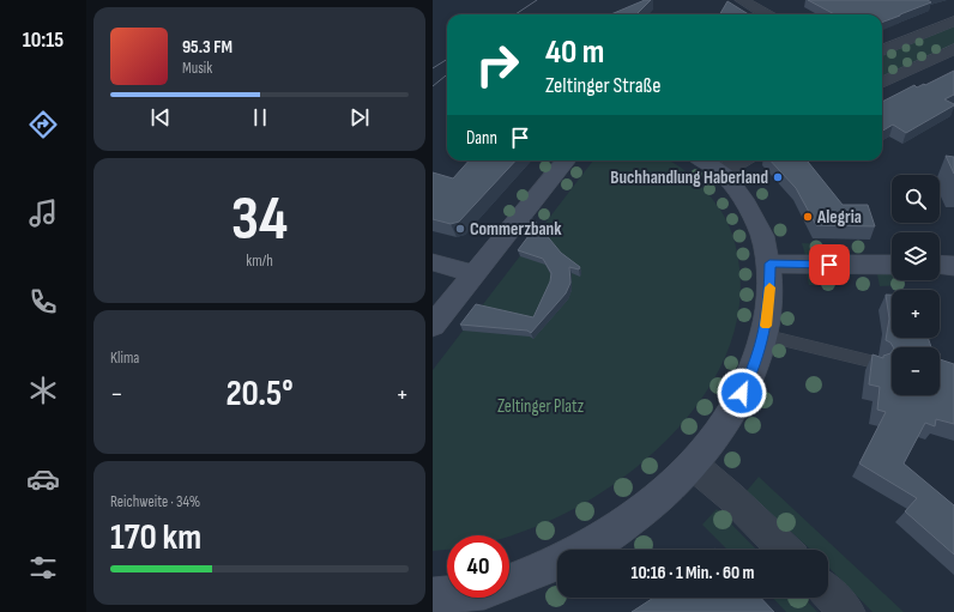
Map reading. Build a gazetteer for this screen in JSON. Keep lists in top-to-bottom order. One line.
{"parks":["Zeltinger Platz"],"places":["Buchhandlung Haberland","Alegria","Commerzbank"],"page":{"tabs":"10:15","turn":["40 m","Zeltinger Straße"],"song":["95.3 FM","Musik"],"then":"Dann","tile":[["34","km/h"],"Klima",["Reichweite · 34%","170 km"]],"map_buttons":["+","−"],"heat":["−","20.5°","+"],"limit":"40","trip":"10:16 · 1 Min. · 60 m"}}
